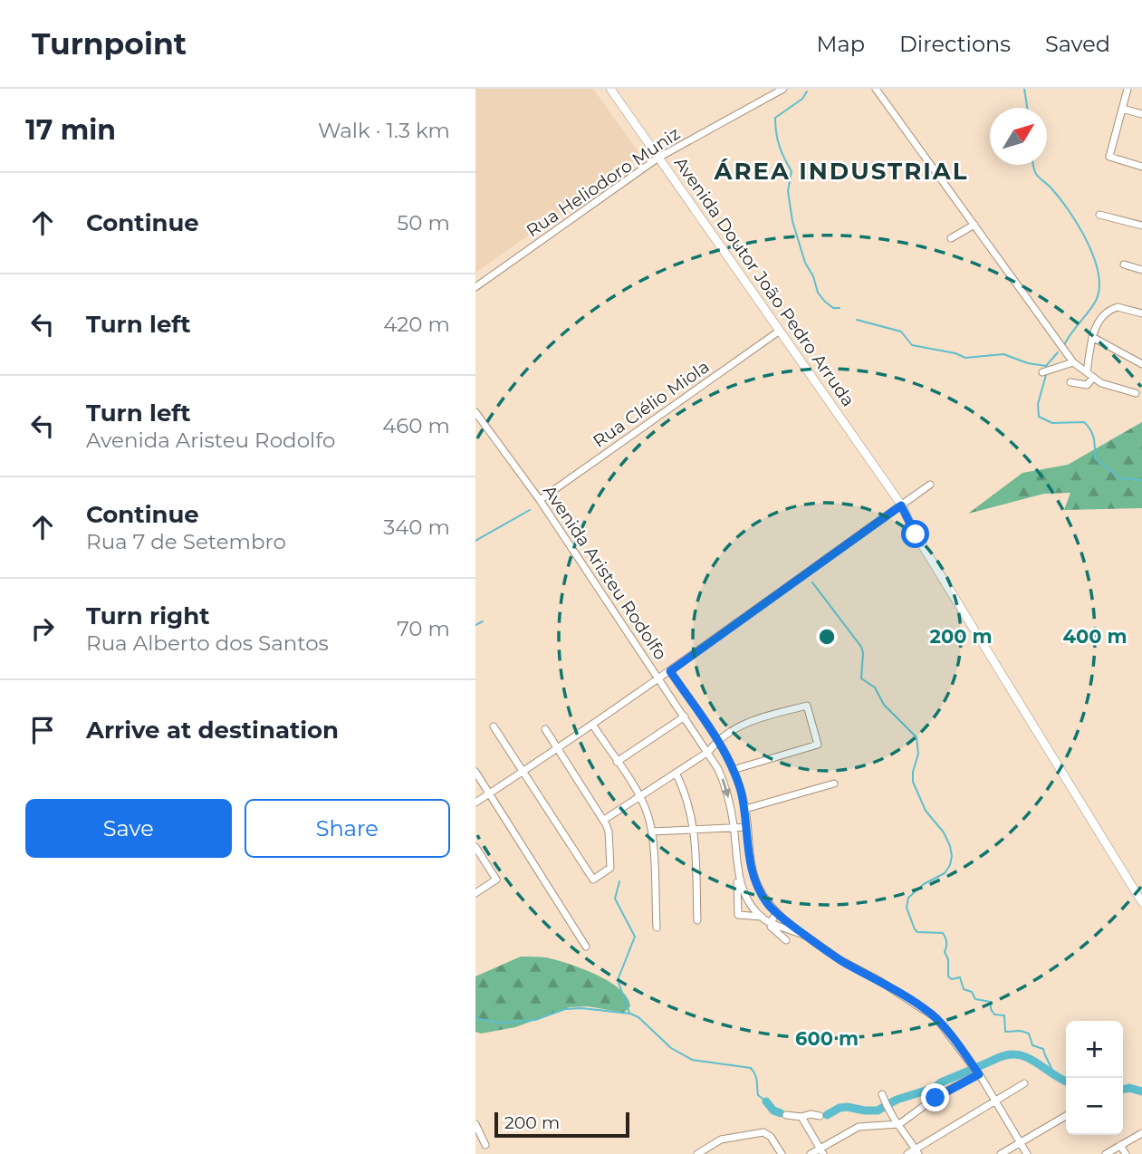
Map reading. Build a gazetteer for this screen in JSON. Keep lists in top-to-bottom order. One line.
{"streets":{"main road":["Avenida Doutor João Pedro Arruda"],"street":["Rua Heliodoro Muniz","Rua Clélio Miola","Avenida Aristeu Rodolfo"]},"crossings":[["Rua Heliodoro Muniz","Avenida Doutor João Pedro Arruda"],["Avenida Doutor João Pedro Arruda","Rua Clélio Miola"],["Rua Clélio Miola","Avenida Aristeu Rodolfo"]],"districts":["ÁREA INDUSTRIAL"],"scale_bar":"200 m","north":"top right","page":{"header":"Turnpoint","nav":["Map","Directions","Saved"],"heading":["17 min","Walk · 1.3 km"],"list":[["Continue","50 m"],["Turn left","420 m"],["Turn left","Avenida Aristeu Rodolfo","460 m"],["Continue","Rua 7 de Setembro","340 m"],["Turn right","Rua Alberto dos Santos","70 m"],"Arrive at destination"],"buttons":["Save","Share"],"map_buttons":["+","−"],"scale":"200 m"},"rings":["200 m","400 m","600 m"]}
